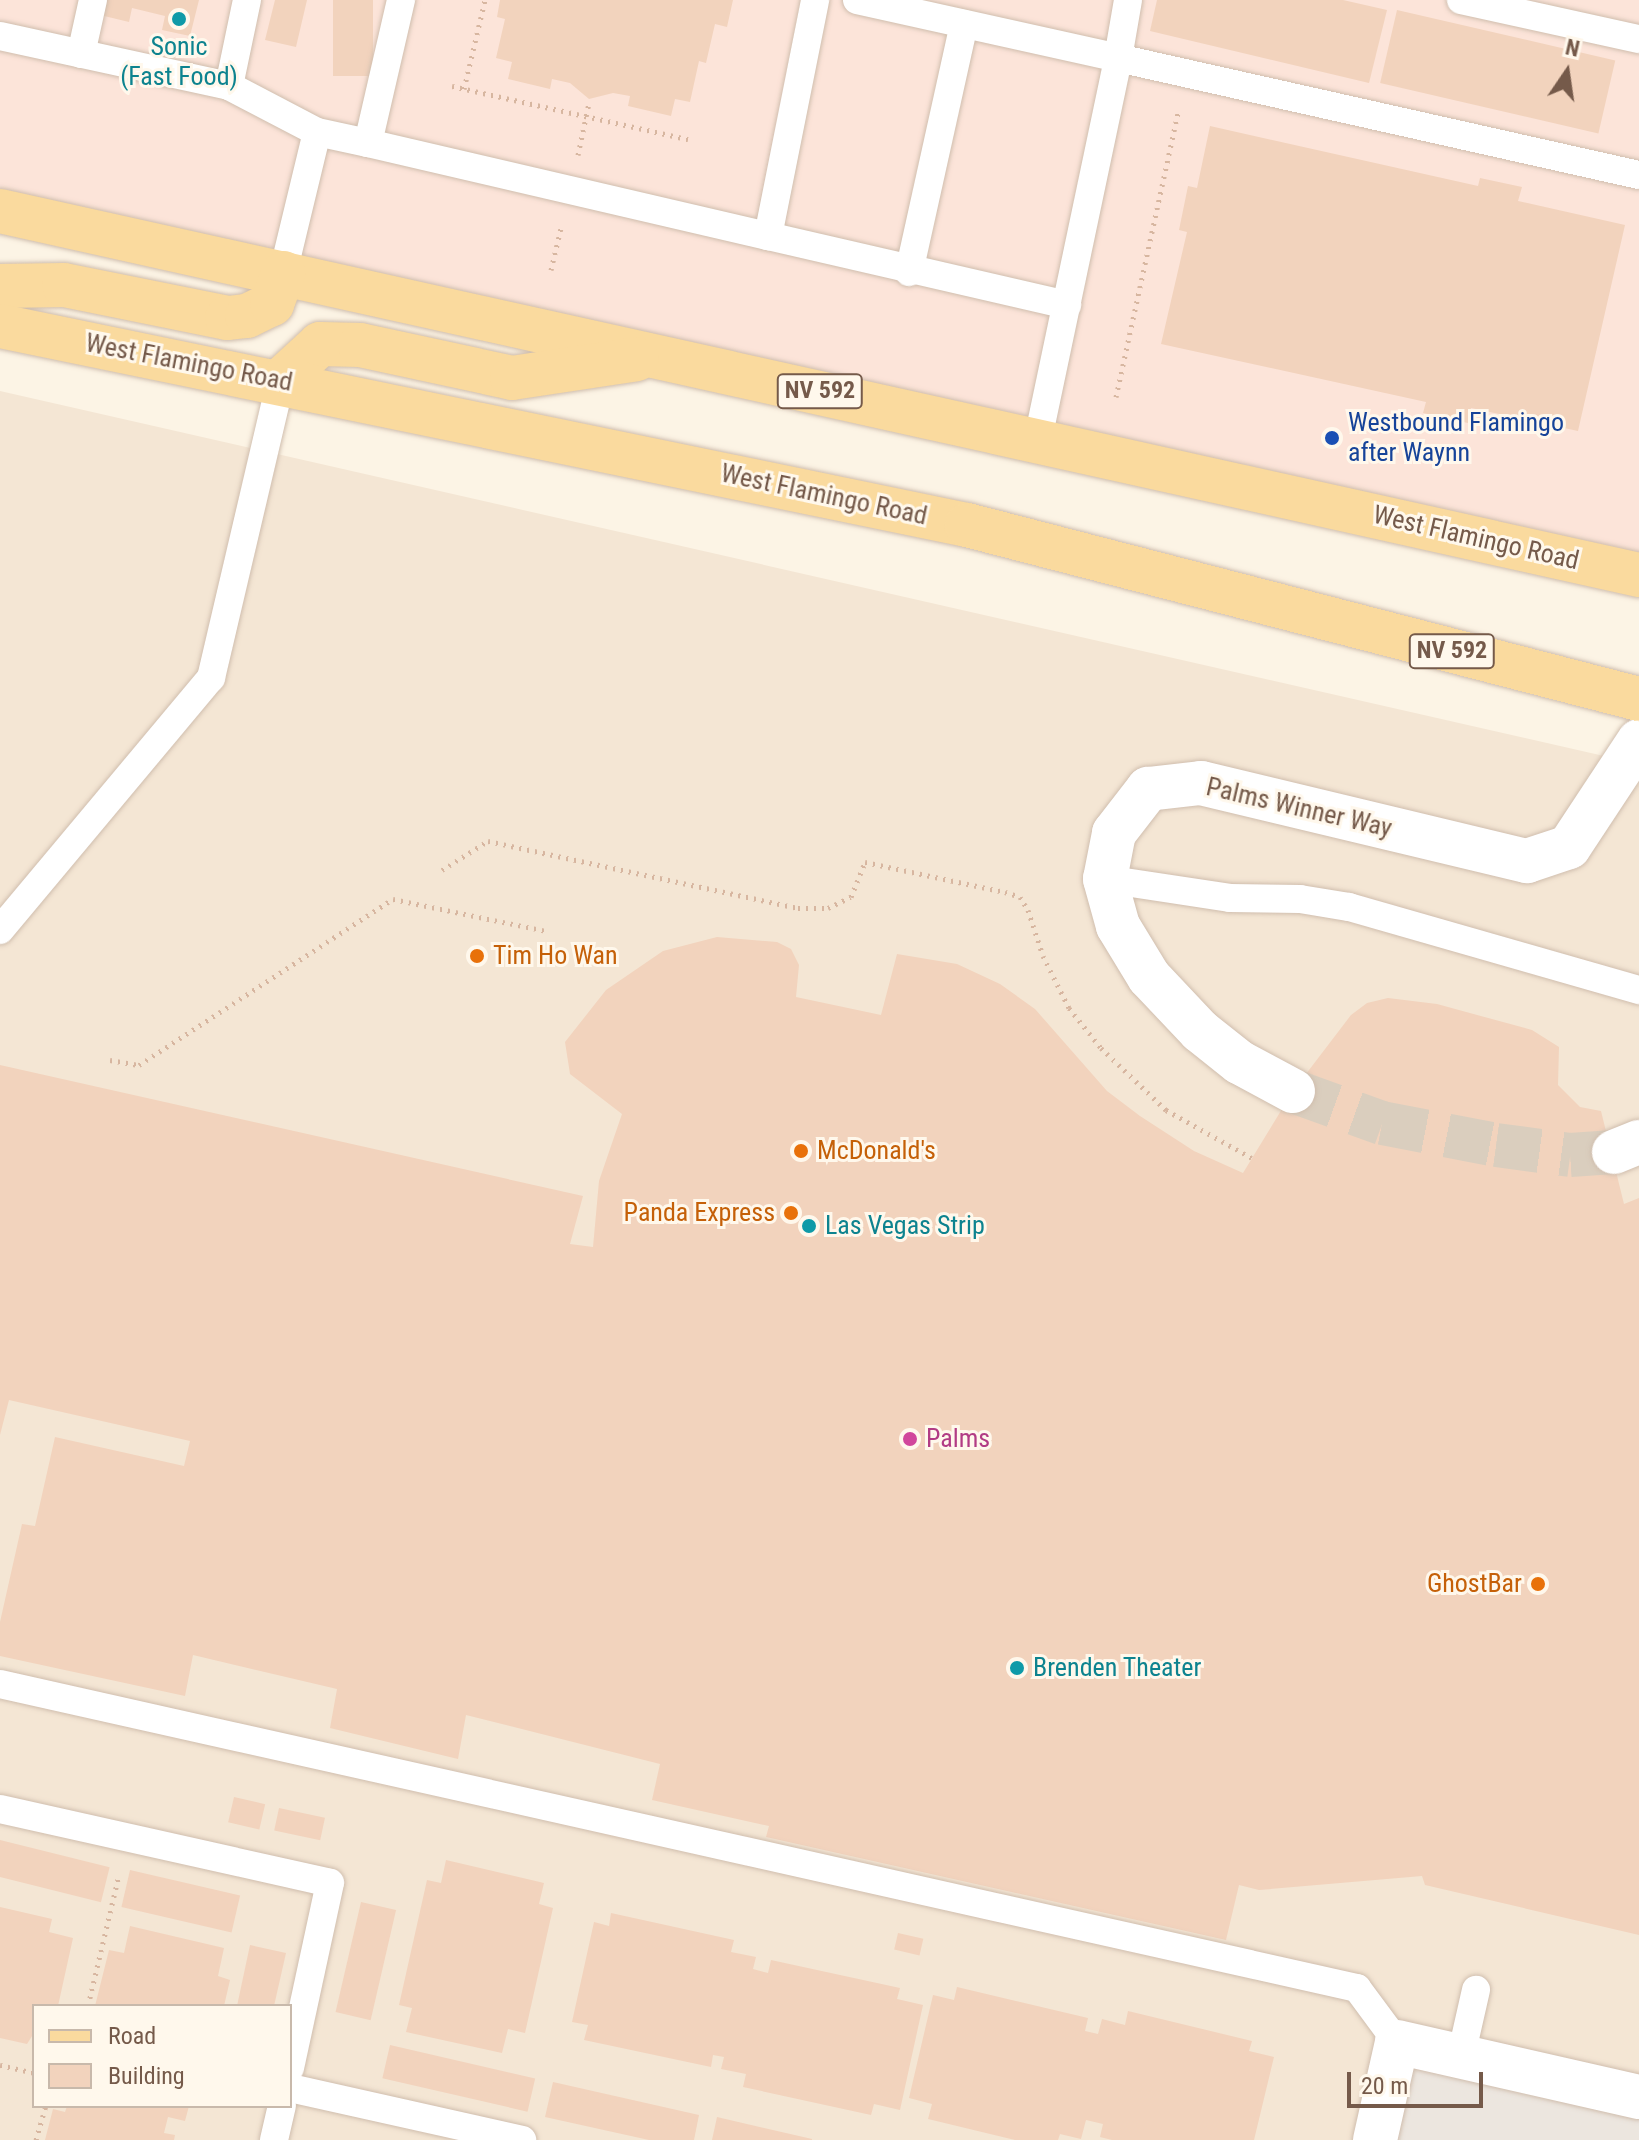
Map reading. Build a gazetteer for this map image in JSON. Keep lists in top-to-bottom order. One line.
{"streets":{"main road":["West Flamingo Road","NV 592"],"street":["Palms Winner Way"]},"places":["Sonic (Fast Food)","Westbound Flamingo after Waynn","Tim Ho Wan","McDonald's","Panda Express","Las Vegas Strip","Palms","GhostBar","Brenden Theater"],"legend":["Road","Building"],"scale_bar":"20 m","north":"top"}
